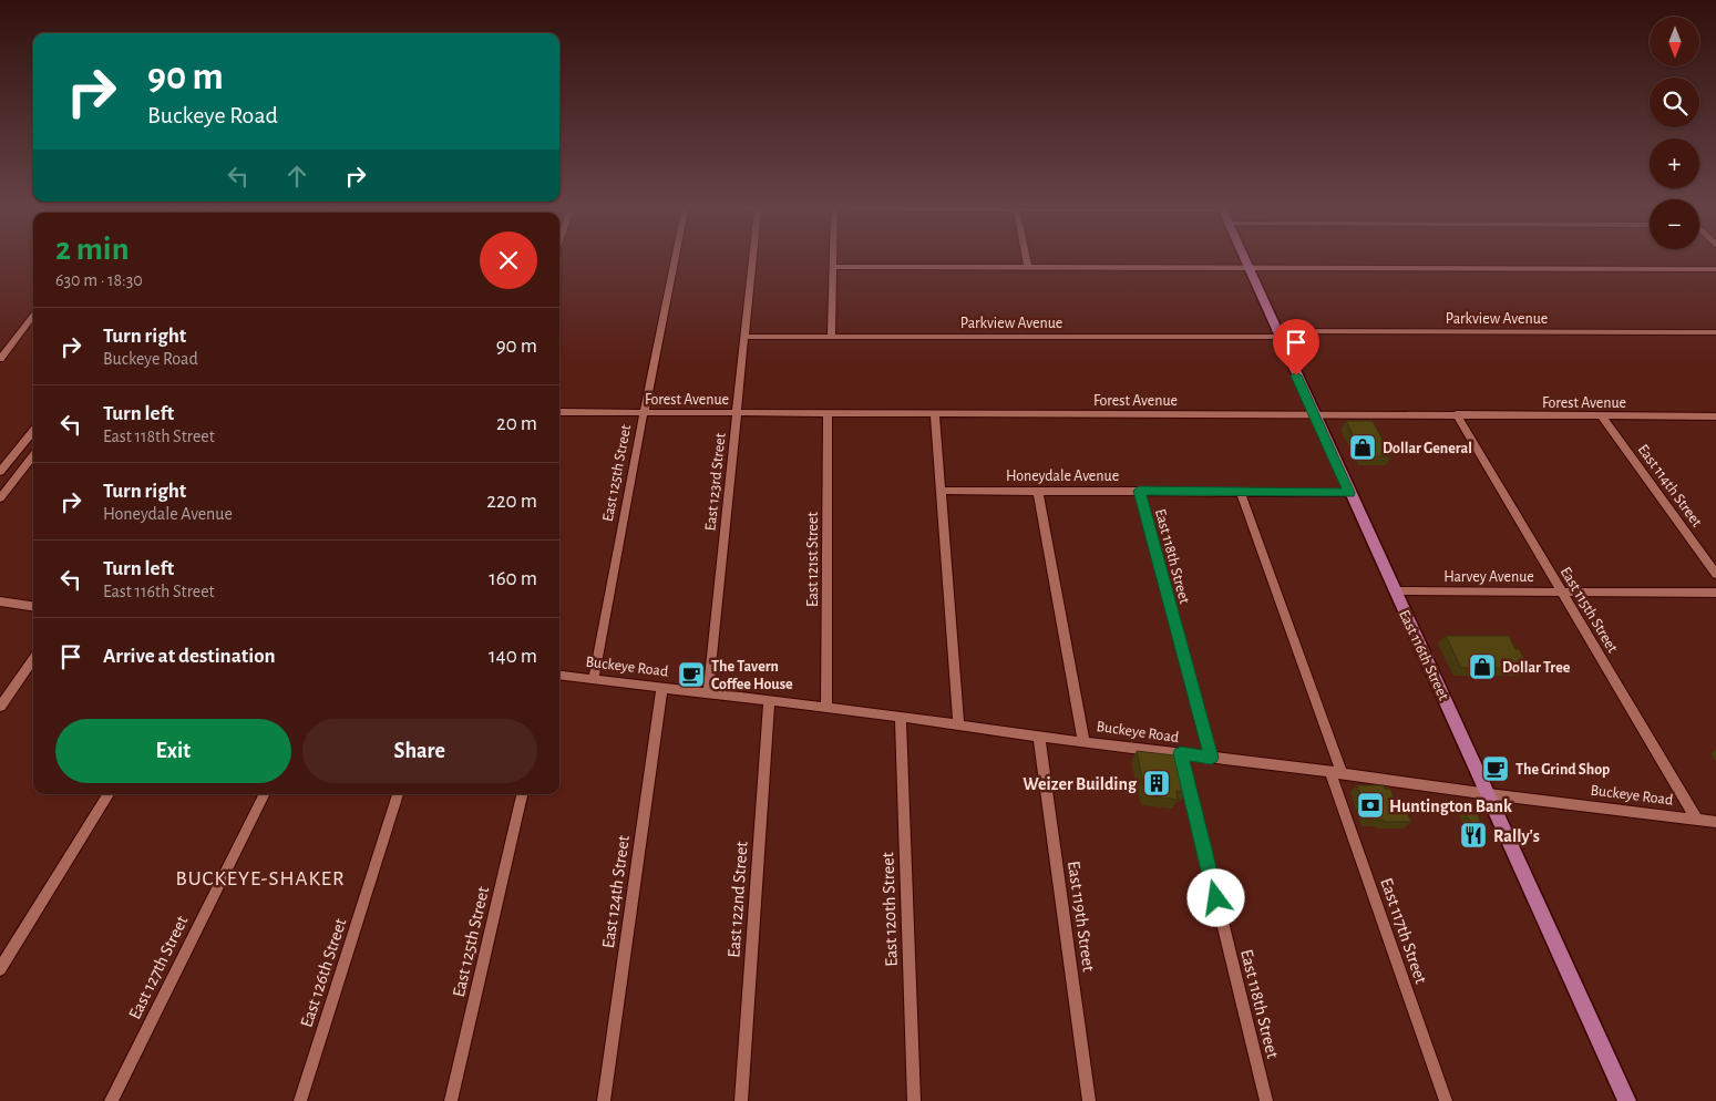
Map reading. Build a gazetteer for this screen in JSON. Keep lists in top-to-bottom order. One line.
{"streets":{"main road":["East 116th Street"],"street":["Parkview Avenue","Forest Avenue","East 125th Street","Honeydale Avenue","East 123rd Street","East 114th Street","East 118th Street","East 121st Street","Harvey Avenue","East 115th Street","Buckeye Road","East 124th Street","East 122nd Street","East 120th Street","East 119th Street","East 117th Street","East 127th Street","East 126th Street"]},"crossings":[["Parkview Avenue","East 123rd Street"],["Parkview Avenue","East 116th Street"],["Forest Avenue","East 125th Street"],["Forest Avenue","East 123rd Street"],["Forest Avenue","East 114th Street"],["Forest Avenue","East 121st Street"],["Forest Avenue","East 115th Street"],["Forest Avenue","East 116th Street"],["East 125th Street","Buckeye Road"],["Honeydale Avenue","East 118th Street"],["Honeydale Avenue","East 116th Street"],["Honeydale Avenue","East 117th Street"],["East 123rd Street","Buckeye Road"],["East 118th Street","Buckeye Road"],["East 121st Street","Buckeye Road"],["Harvey Avenue","East 115th Street"],["Harvey Avenue","East 116th Street"],["East 115th Street","Buckeye Road"],["East 116th Street","Buckeye Road"],["Buckeye Road","East 124th Street"],["Buckeye Road","East 122nd Street"],["Buckeye Road","East 120th Street"],["Buckeye Road","East 119th Street"],["Buckeye Road","East 117th Street"]],"districts":["BUCKEYE-SHAKER"],"places":{"shop":["Dollar General","Dollar Tree"],"cafe":["The Tavern Coffee House","The Grind Shop"],"building":["Weizer Building"],"bank":["Huntington Bank"],"restaurant":["Rally's"]},"north":"bottom","page":{"map_buttons":["+","−"],"turn":["90 m","Buckeye Road"],"heading":["2 min","630 m · 18:30"],"list":[{"name":"Turn right","note":"Buckeye Road","value":"90 m"},{"name":"Turn left","note":"East 118th Street","value":"20 m"},{"name":"Turn right","note":"Honeydale Avenue","value":"220 m"},{"name":"Turn left","note":"East 116th Street","value":"160 m"},{"name":"Arrive at destination","value":"140 m"}],"buttons":["Exit","Share"]}}
